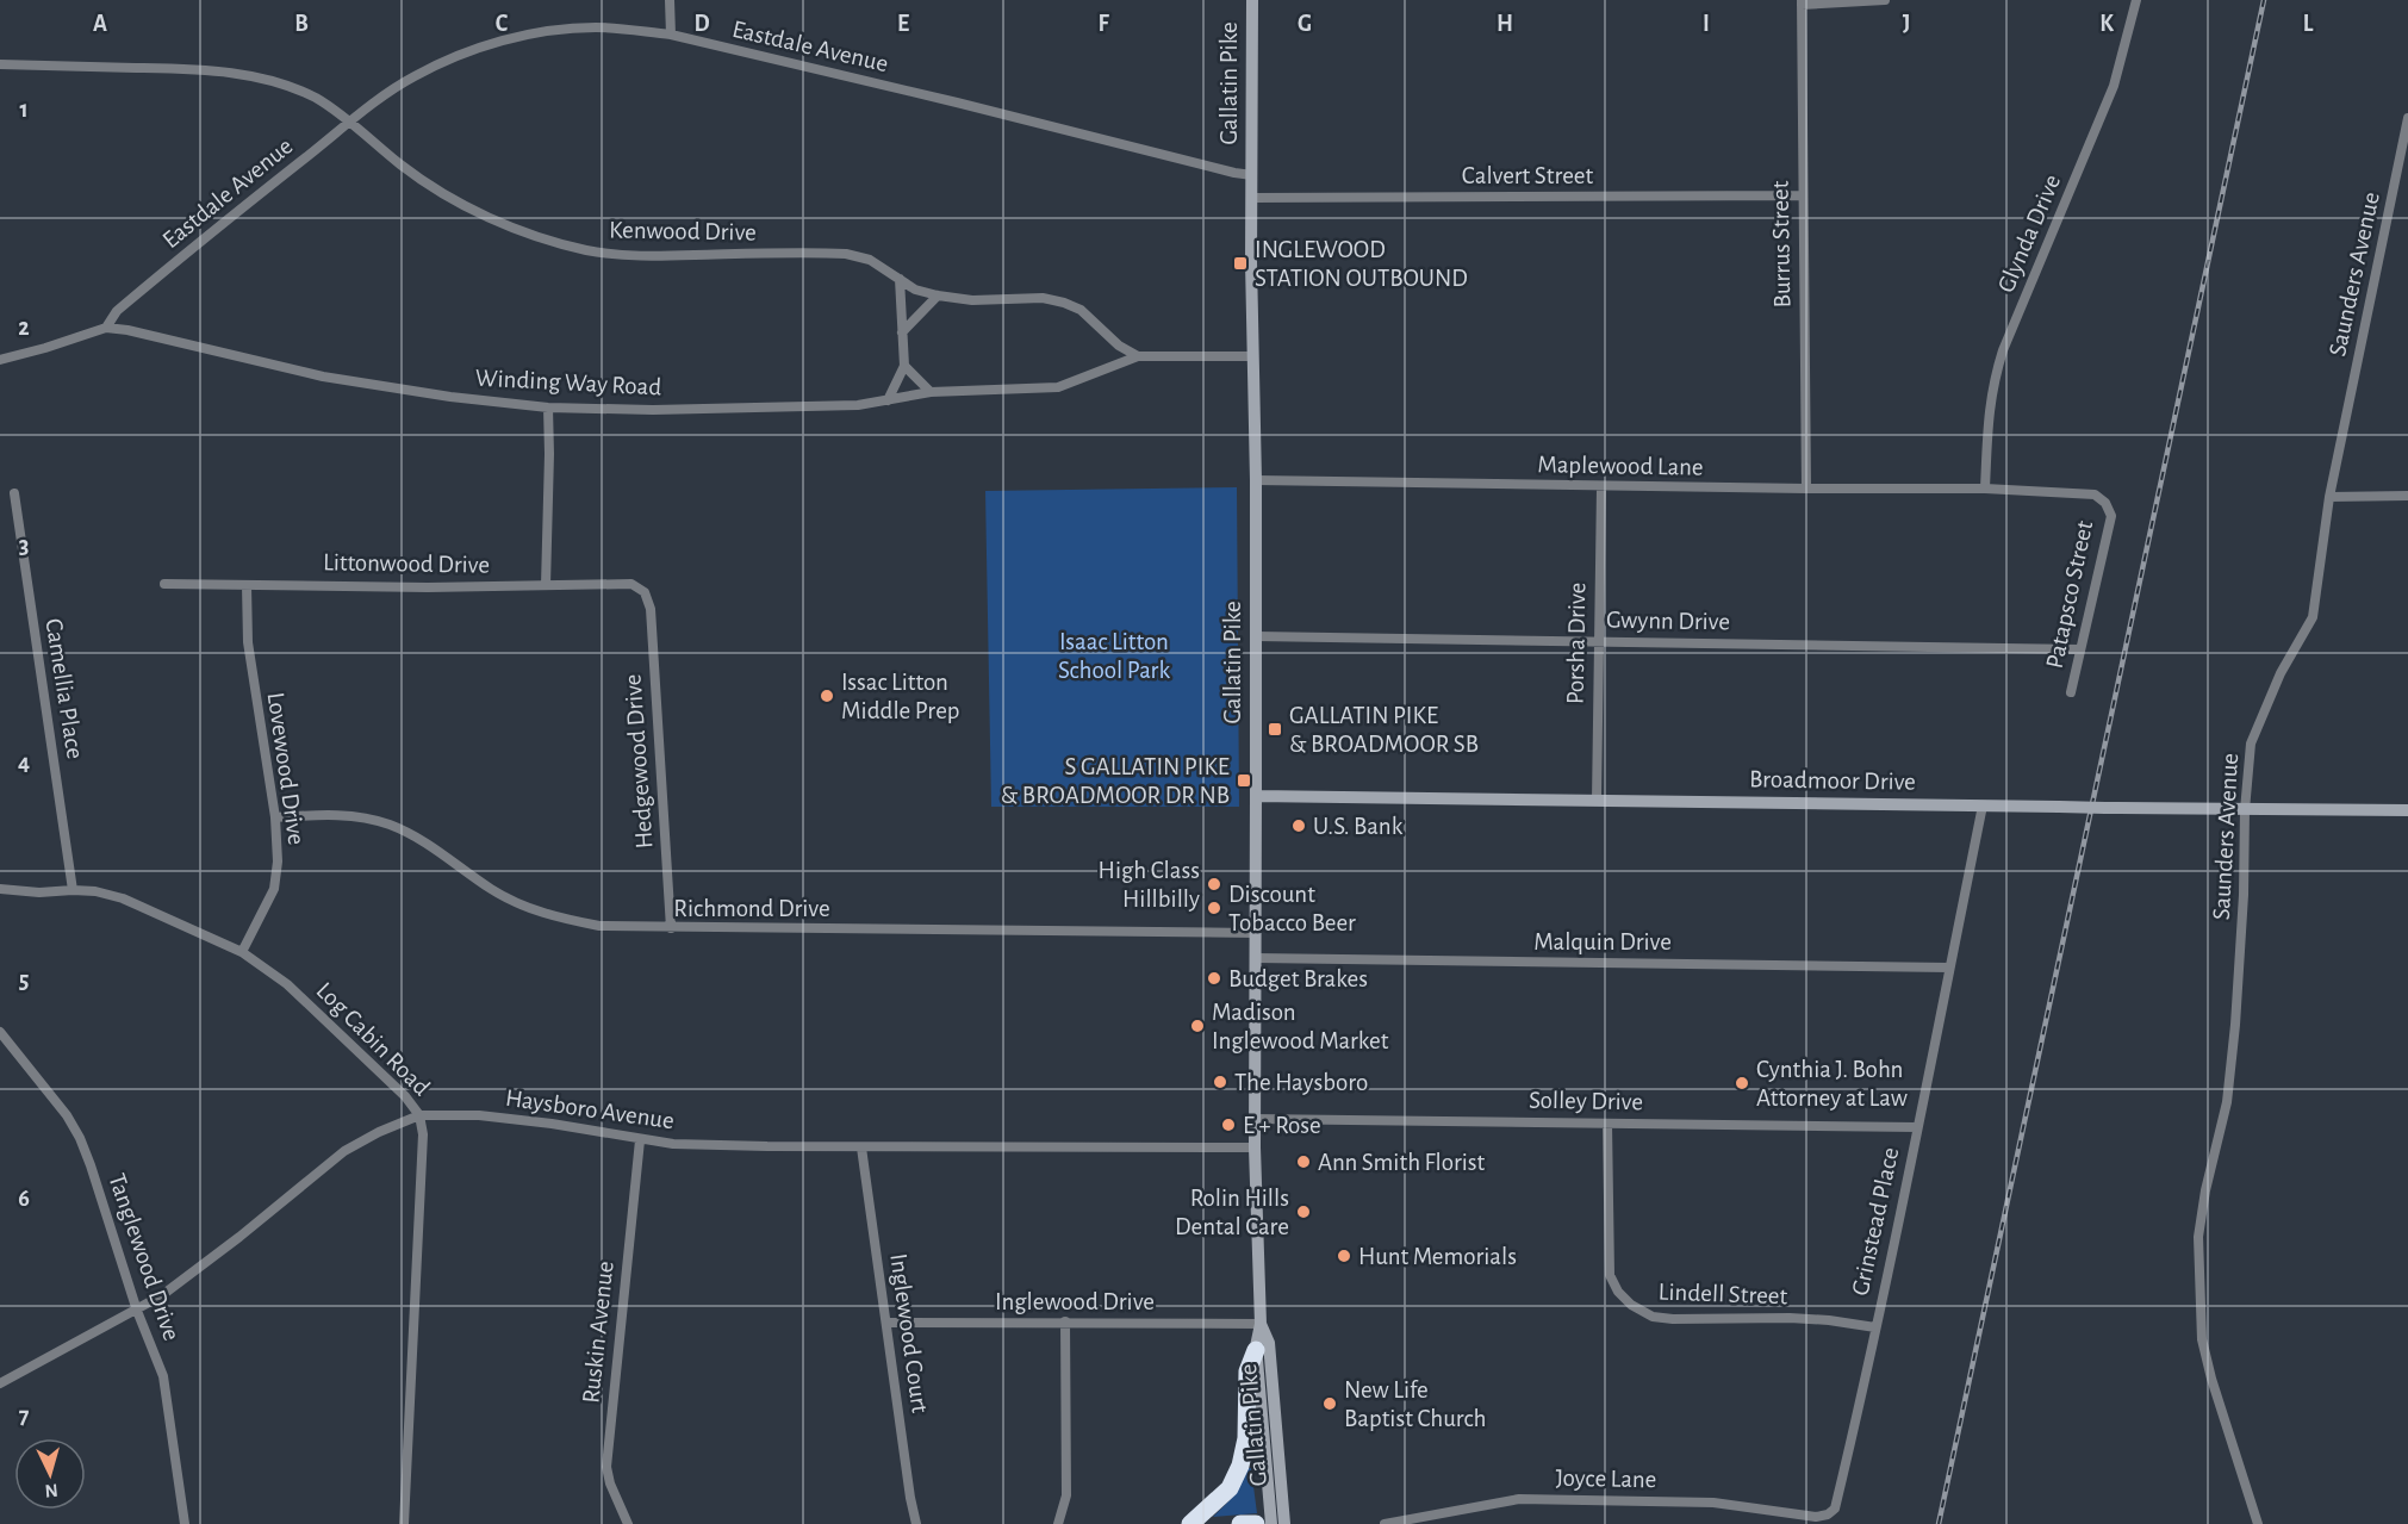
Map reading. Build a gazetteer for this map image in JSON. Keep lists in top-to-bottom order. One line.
{"streets":{"main road":["Gallatin Pike","Broadmoor Drive"],"street":["Eastdale Avenue","Calvert Street","Kenwood Drive","Glynda Drive","Burrus Street","Saunders Avenue","Winding Way Road","Maplewood Lane","Littonwood Drive","Patapsco Street","Gwynn Drive","Porsha Drive","Camellia Place","Hedgewood Drive","Lovewood Drive","Richmond Drive","Malquin Drive","Log Cabin Road","Solley Drive","Haysboro Avenue","Grinstead Place","Tanglewood Drive","Lindell Street","Inglewood Drive","Ruskin Avenue","Inglewood Court","Joyce Lane"]},"crossings":[["Eastdale Avenue","Gallatin Pike"],["Eastdale Avenue","Kenwood Drive"],["Eastdale Avenue","Winding Way Road"],["Gallatin Pike","Calvert Street"],["Gallatin Pike","Maplewood Lane"],["Gallatin Pike","Gwynn Drive"],["Gallatin Pike","Broadmoor Drive"],["Gallatin Pike","Richmond Drive"],["Gallatin Pike","Malquin Drive"],["Gallatin Pike","Solley Drive"],["Gallatin Pike","Haysboro Avenue"],["Gallatin Pike","Inglewood Drive"],["Calvert Street","Burrus Street"],["Kenwood Drive","Winding Way Road"],["Glynda Drive","Maplewood Lane"],["Glynda Drive","Patapsco Street"],["Burrus Street","Maplewood Lane"],["Saunders Avenue","Broadmoor Drive"],["Maplewood Lane","Patapsco Street"],["Maplewood Lane","Porsha Drive"],["Littonwood Drive","Hedgewood Drive"],["Littonwood Drive","Lovewood Drive"],["Patapsco Street","Gwynn Drive"],["Gwynn Drive","Porsha Drive"],["Porsha Drive","Broadmoor Drive"],["Camellia Place","Log Cabin Road"],["Hedgewood Drive","Richmond Drive"],["Lovewood Drive","Richmond Drive"],["Lovewood Drive","Log Cabin Road"],["Broadmoor Drive","Grinstead Place"],["Malquin Drive","Grinstead Place"],["Log Cabin Road","Haysboro Avenue"],["Solley Drive","Grinstead Place"],["Solley Drive","Lindell Street"],["Haysboro Avenue","Tanglewood Drive"],["Haysboro Avenue","Ruskin Avenue"],["Haysboro Avenue","Inglewood Court"],["Grinstead Place","Lindell Street"],["Grinstead Place","Joyce Lane"],["Inglewood Drive","Inglewood Court"]],"parks":["Isaac Litton School Park"],"places":{"transit":["INGLEWOOD STATION OUTBOUND","GALLATIN PIKE & BROADMOOR SB","S GALLATIN PIKE & BROADMOOR DR NB"],"other":["Issac Litton Middle Prep","U.S. Bank","High Class Hillbilly","Discount Tobacco Beer","Budget Brakes","Madison Inglewood Market","The Haysboro","Cynthia J. Bohn Attorney at Law","E + Rose","Ann Smith Florist","Rolin Hills Dental Care","Hunt Memorials","New Life Baptist Church"]},"north":"bottom","grid":{"columns":["A","B","C","D","E","F","G","H","I","J","K","L"],"rows":["1","2","3","4","5","6","7"]}}
